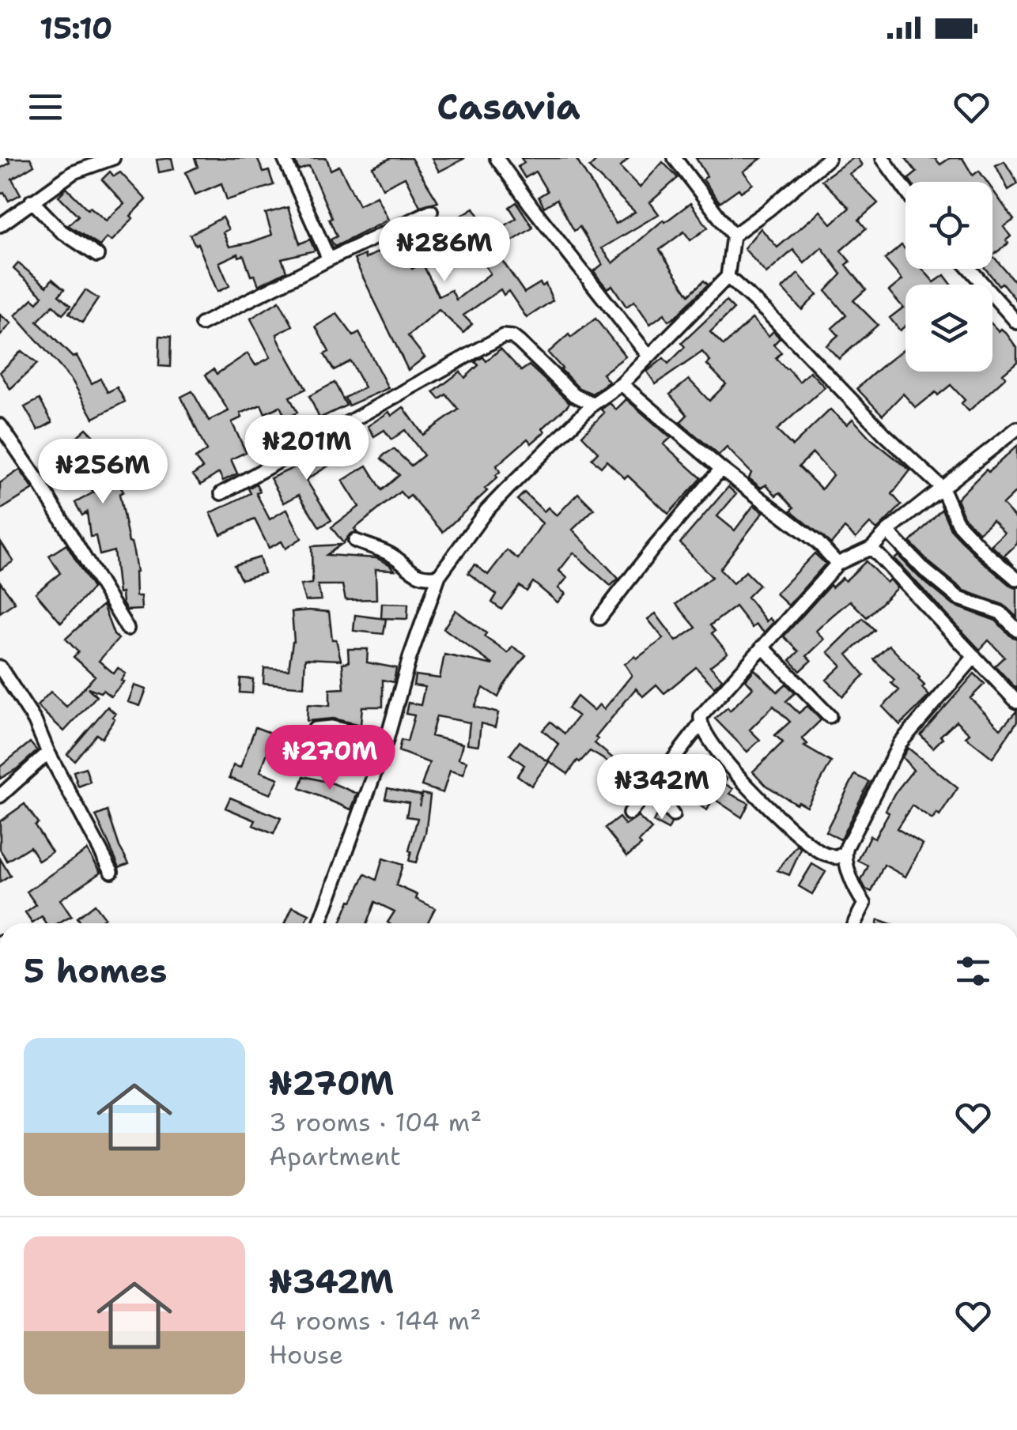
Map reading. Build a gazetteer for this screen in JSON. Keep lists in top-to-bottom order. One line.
{"page":{"status":"15:10","header":"Casavia","price":["₦286M","₦201M","₦256M","₦270M","₦342M"],"heading":"5 homes","list":[{"name":"₦270M","note":"3 rooms · 104 m² · Apartment"},{"name":"₦342M","note":"4 rooms · 144 m² · House"}]}}
